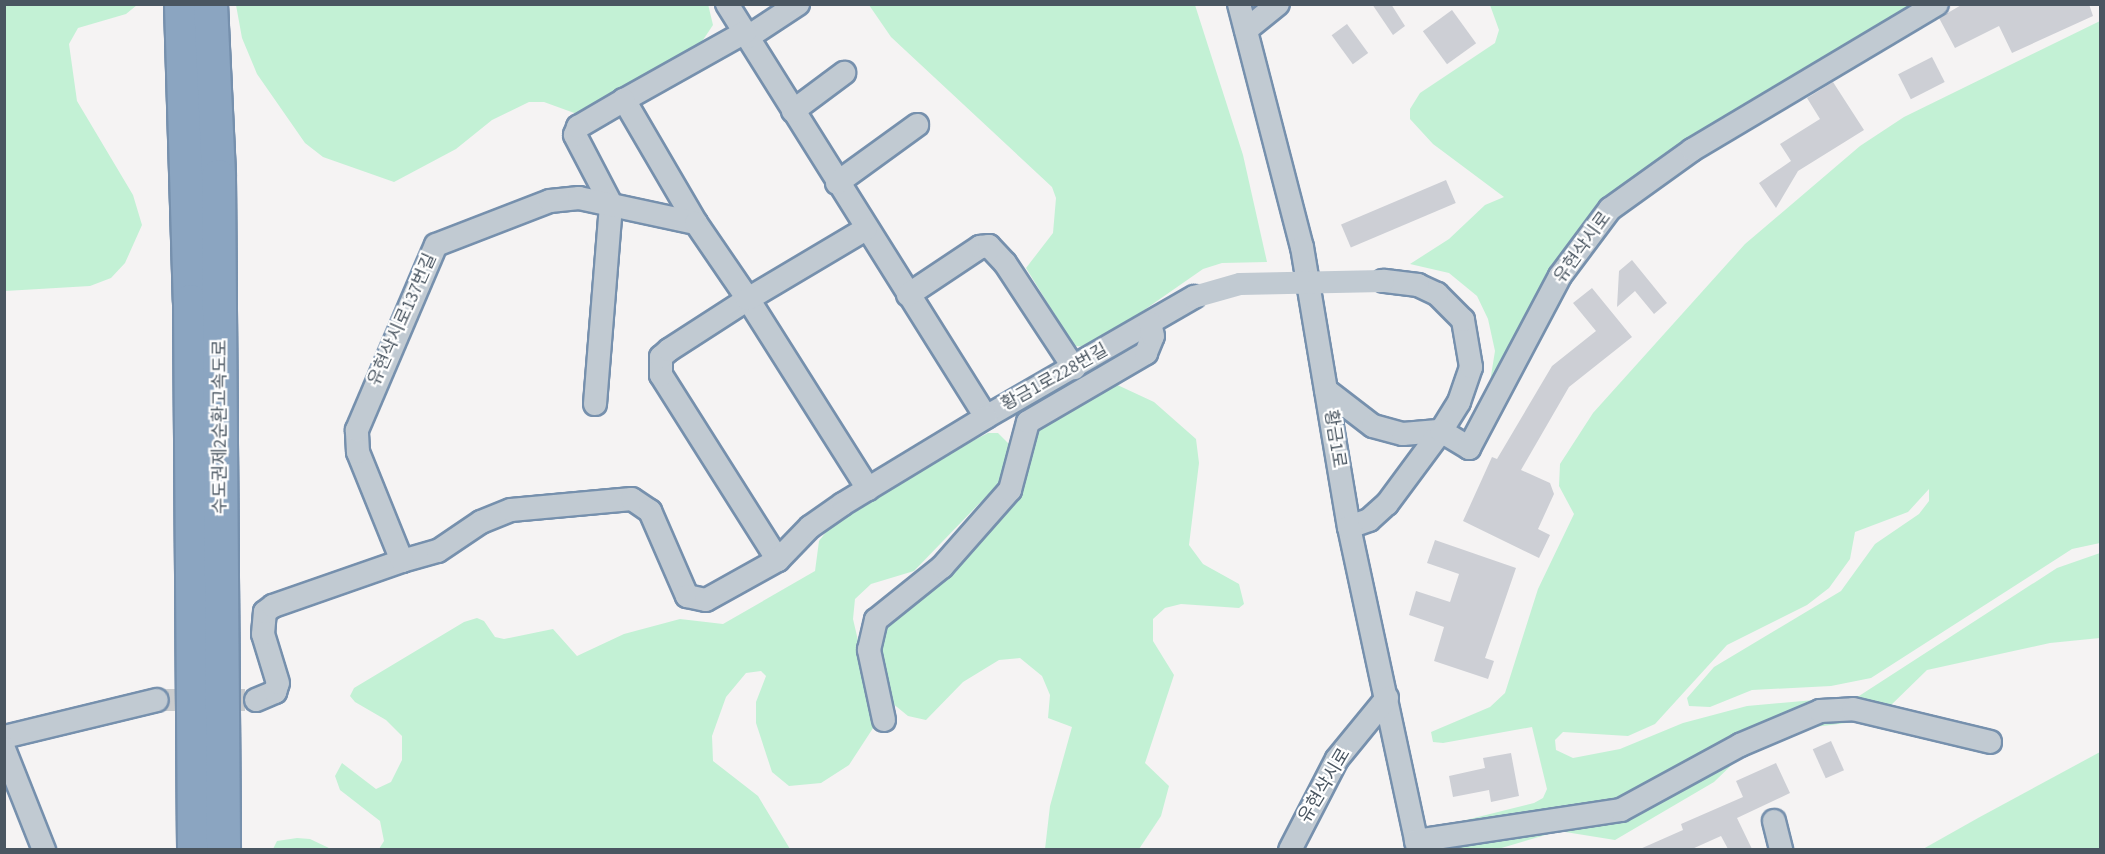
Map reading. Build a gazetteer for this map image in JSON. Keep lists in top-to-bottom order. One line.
{"streets":{"highway":["수도권제2순환고속도로"],"street":["유현삭시로","유현삭시로137번길","황금1로228번길","황금1로"]},"crossings":[["유현삭시로","황금1로228번길"],["유현삭시로","황금1로"]]}
